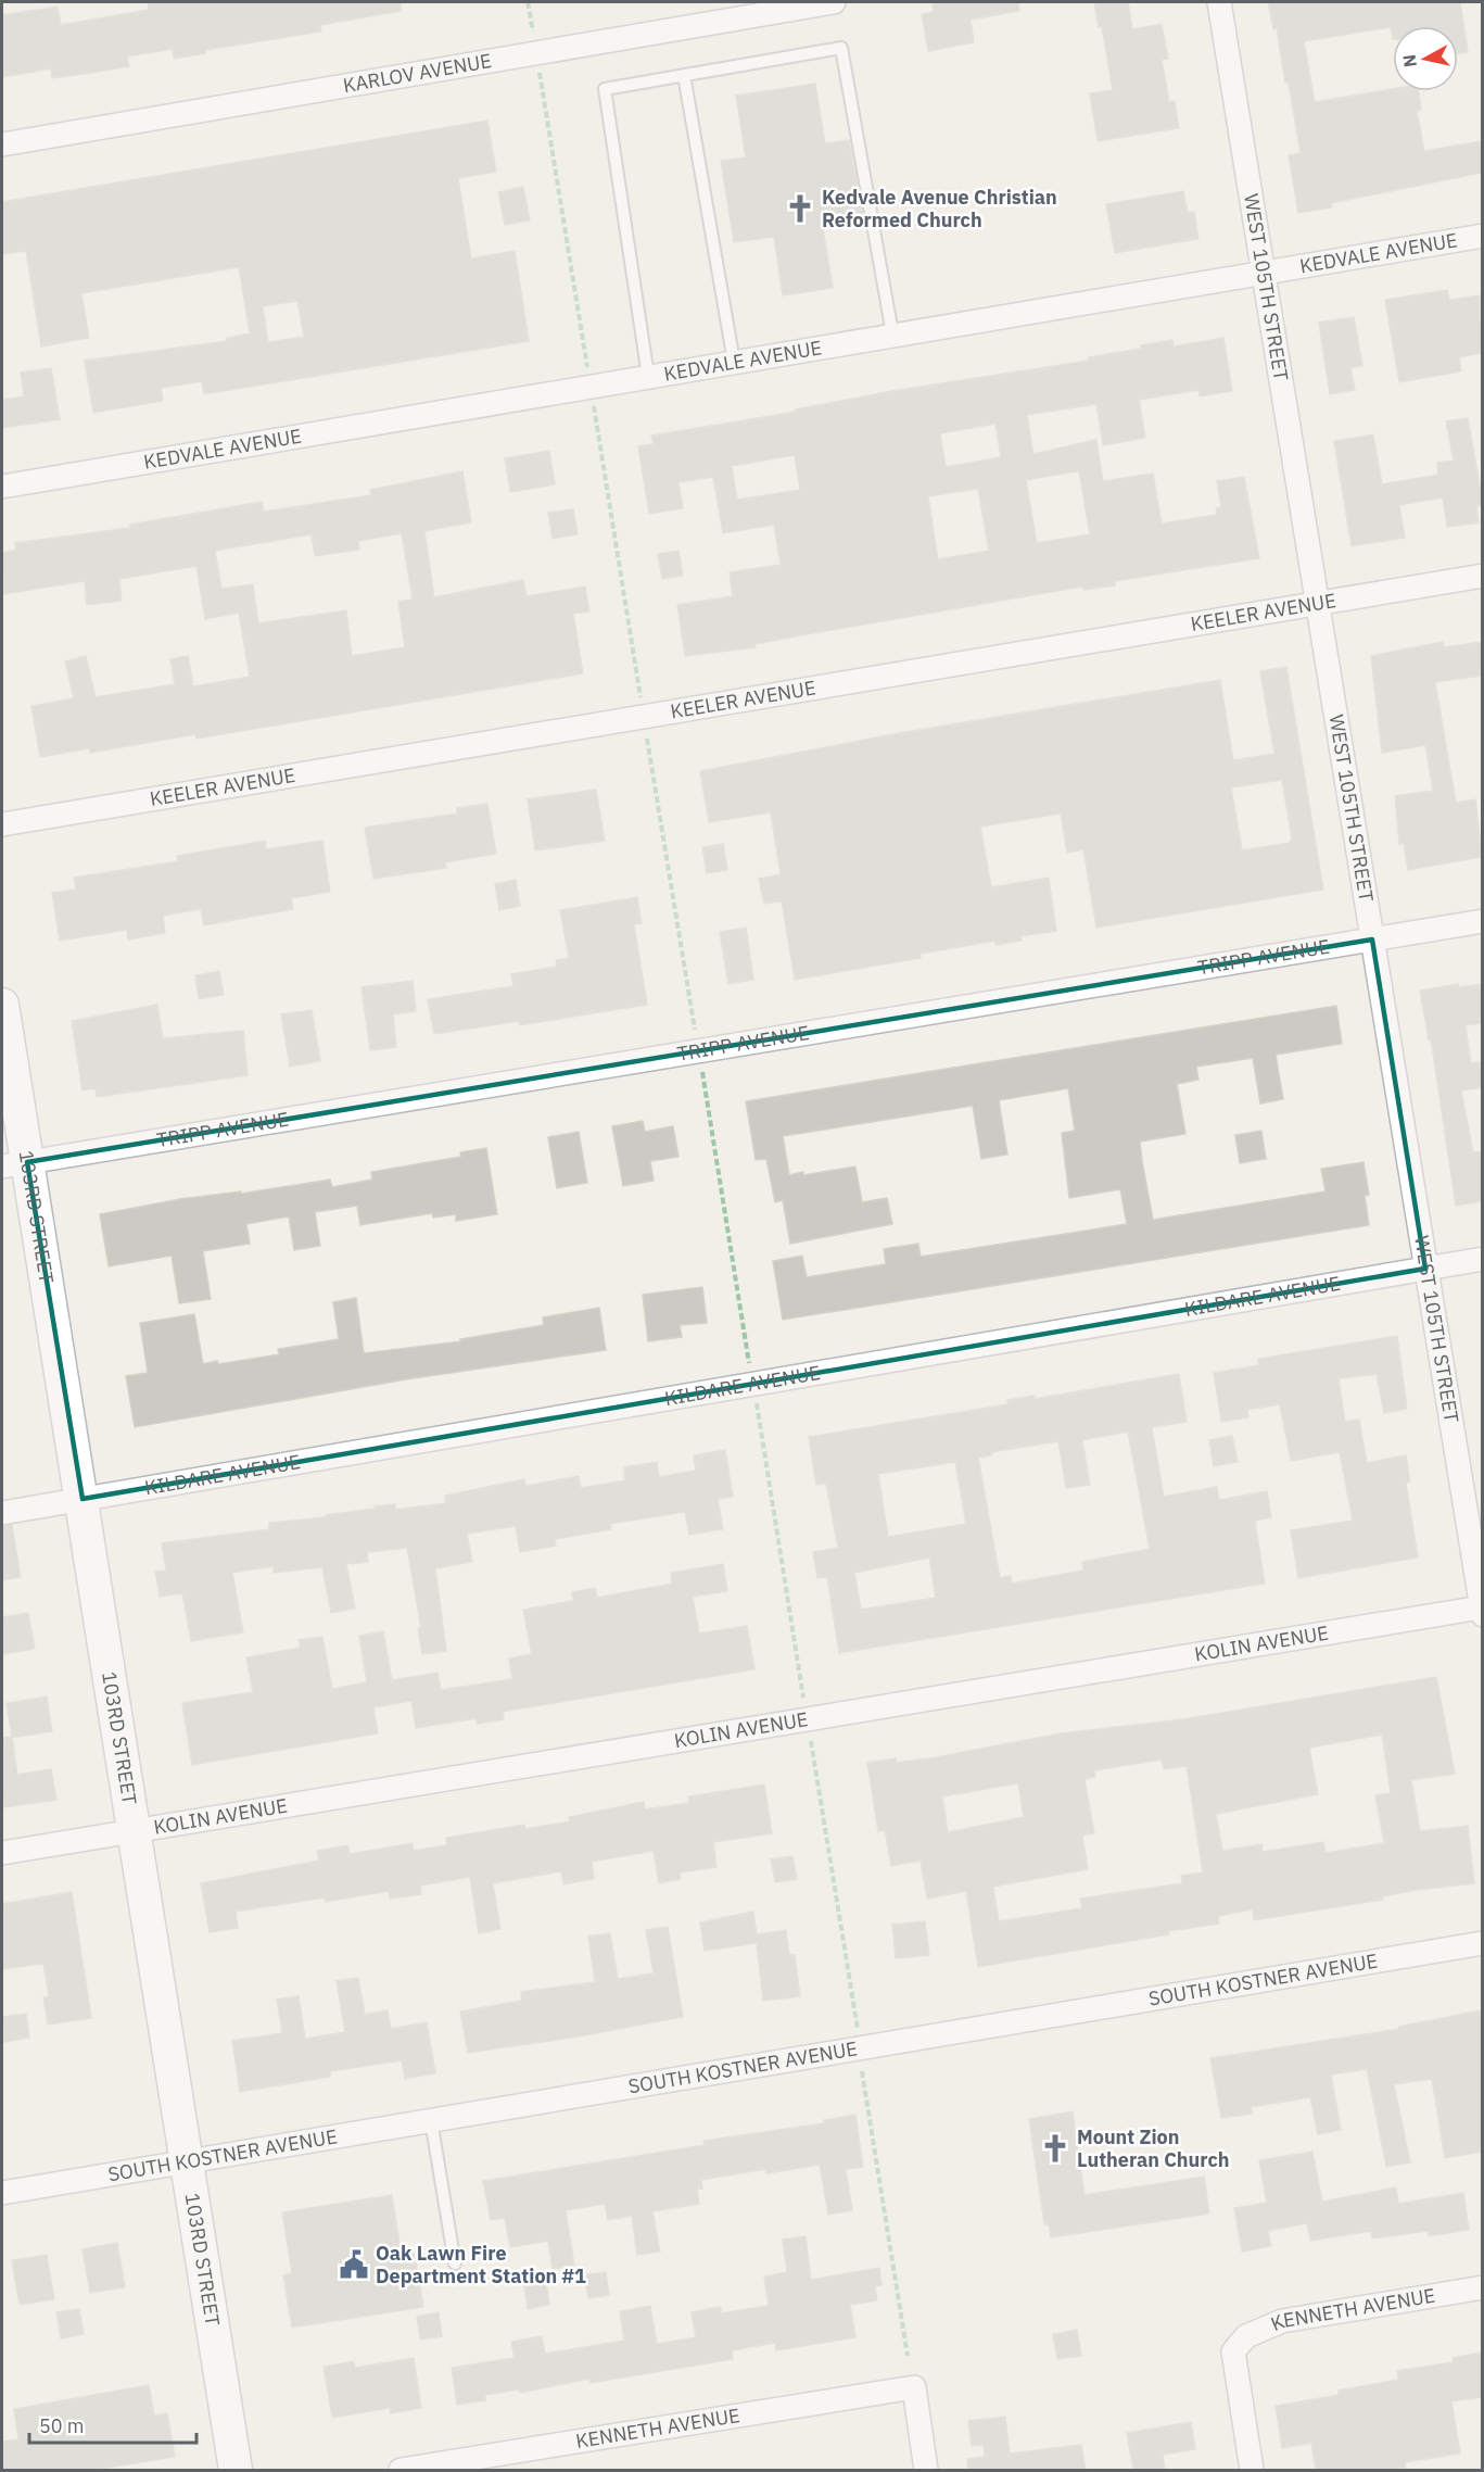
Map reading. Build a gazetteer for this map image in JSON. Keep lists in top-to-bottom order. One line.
{"streets":{"main road":["103RD STREET"],"street":["KARLOV AVENUE","KEDVALE AVENUE","WEST 105TH STREET","KEELER AVENUE","TRIPP AVENUE","KILDARE AVENUE","KOLIN AVENUE","SOUTH KOSTNER AVENUE","KENNETH AVENUE"]},"crossings":[["KEDVALE AVENUE","WEST 105TH STREET"],["WEST 105TH STREET","KEELER AVENUE"],["WEST 105TH STREET","TRIPP AVENUE"],["WEST 105TH STREET","KILDARE AVENUE"],["WEST 105TH STREET","KOLIN AVENUE"],["TRIPP AVENUE","103RD STREET"],["103RD STREET","KILDARE AVENUE"],["103RD STREET","KOLIN AVENUE"],["103RD STREET","SOUTH KOSTNER AVENUE"]],"places":{"church":["Kedvale Avenue Christian Reformed Church","Mount Zion Lutheran Church"],"public building":["Oak Lawn Fire Department Station #1"]},"scale_bar":"50 m","north":"left"}
